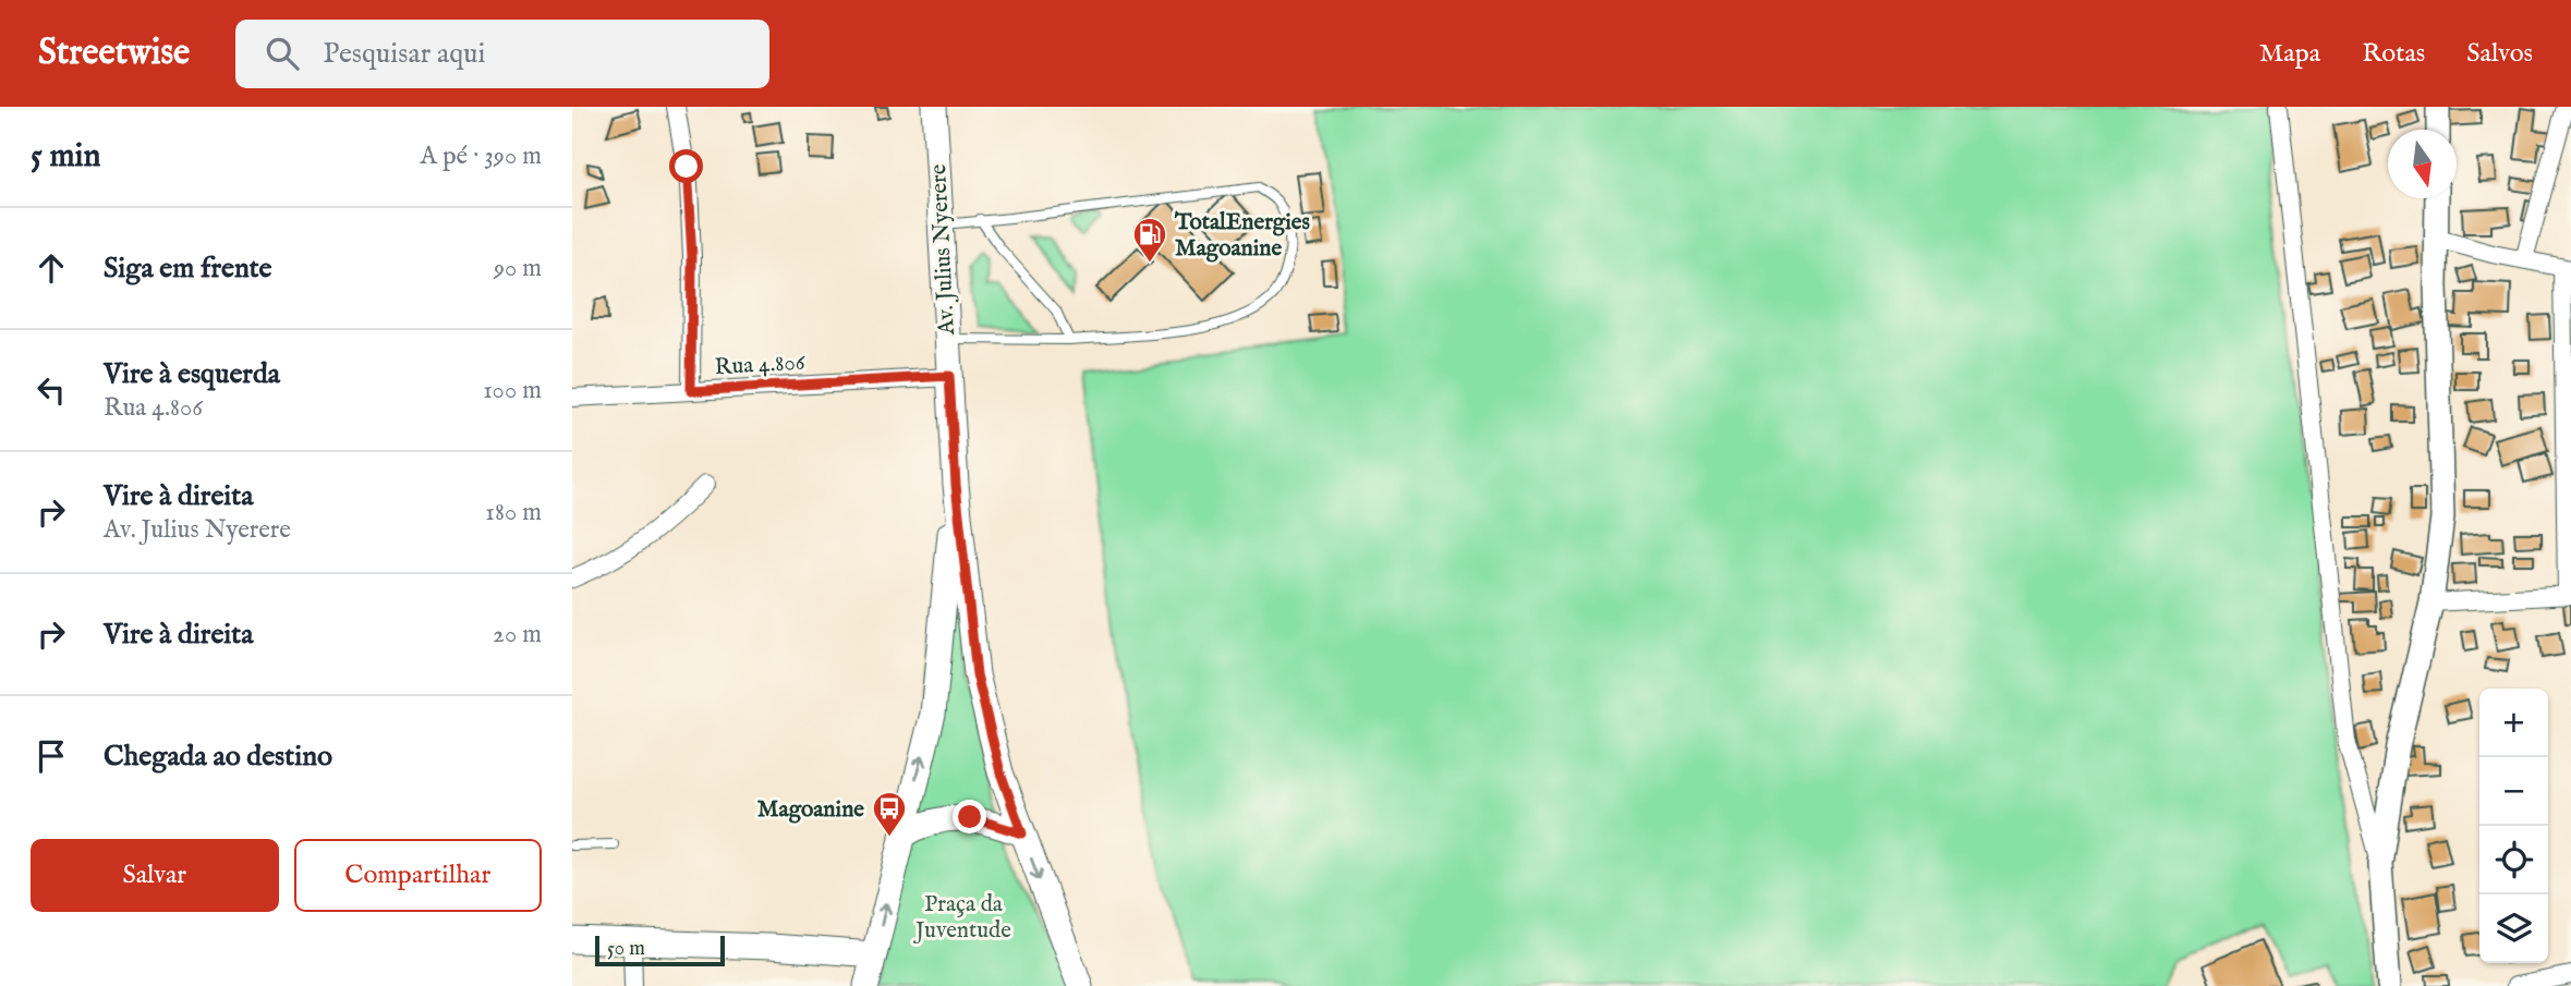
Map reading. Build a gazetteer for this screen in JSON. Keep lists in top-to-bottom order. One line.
{"streets":{"main road":["Av. Julius Nyerere"],"street":["Rua 4.806"]},"crossings":[["Av. Julius Nyerere","Rua 4.806"]],"parks":["Praça da Juventude"],"places":{"fuel station":["TotalEnergies Magoanine"],"bus stop":["Magoanine"]},"scale_bar":"50 m","north":"bottom","page":{"header":"Streetwise","search":"Pesquisar aqui","nav":["Mapa","Rotas","Salvos"],"heading":["5 min","A pé · 390 m"],"list":[["Siga em frente","90 m"],["Vire à esquerda","Rua 4.806","100 m"],["Vire à direita","Av. Julius Nyerere","180 m"],["Vire à direita","20 m"],"Chegada ao destino"],"map_buttons":["+","−"],"buttons":["Salvar","Compartilhar"],"scale":"50 m"}}
